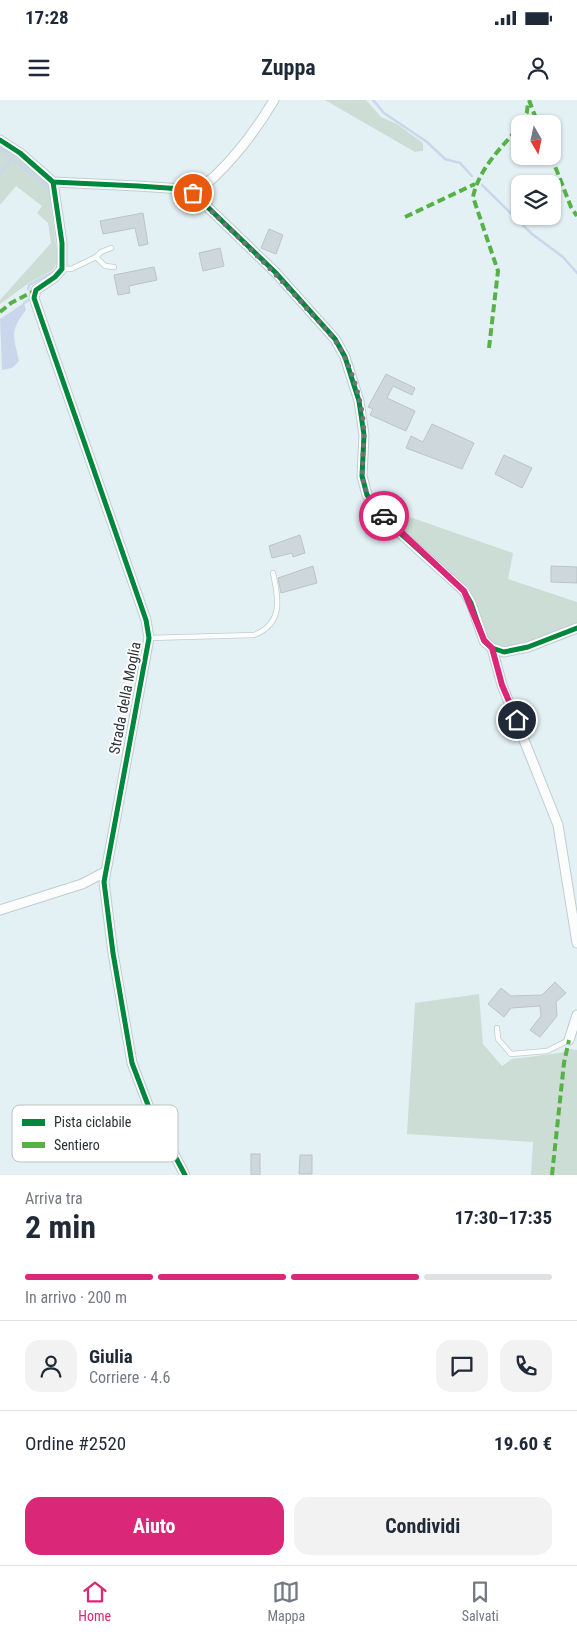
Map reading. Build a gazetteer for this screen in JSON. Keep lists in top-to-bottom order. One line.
{"streets":{"street":["Strada della Moglia"]},"legend":["Pista ciclabile","Sentiero"],"north":"bottom","page":{"status":"17:28","header":"Zuppa","heading":["2 min","Arriva tra","17:30–17:35"],"panel":["Giulia","Corriere · 4.6","Ordine #2520","19.60 €"],"bar":"In arrivo · 200 m","buttons":["Aiuto","Condividi"],"tabs":["Home","Mappa","Salvati"]}}
